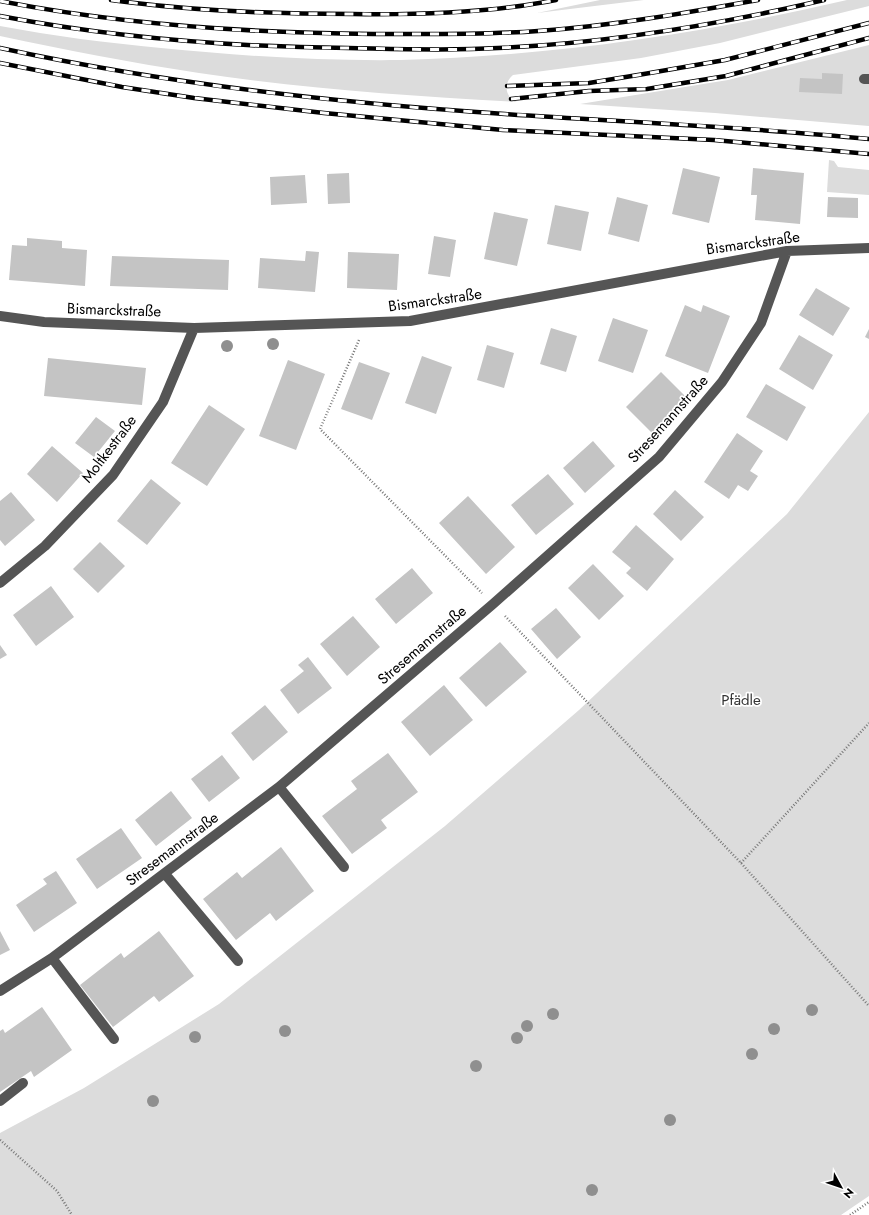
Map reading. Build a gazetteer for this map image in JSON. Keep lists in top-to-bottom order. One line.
{"streets":{"street":["Bismarckstraße","Stresemannstraße","Moltkestraße"]},"crossings":[["Bismarckstraße","Stresemannstraße"],["Bismarckstraße","Moltkestraße"]],"parks":["Pfädle"],"north":"bottom right"}
